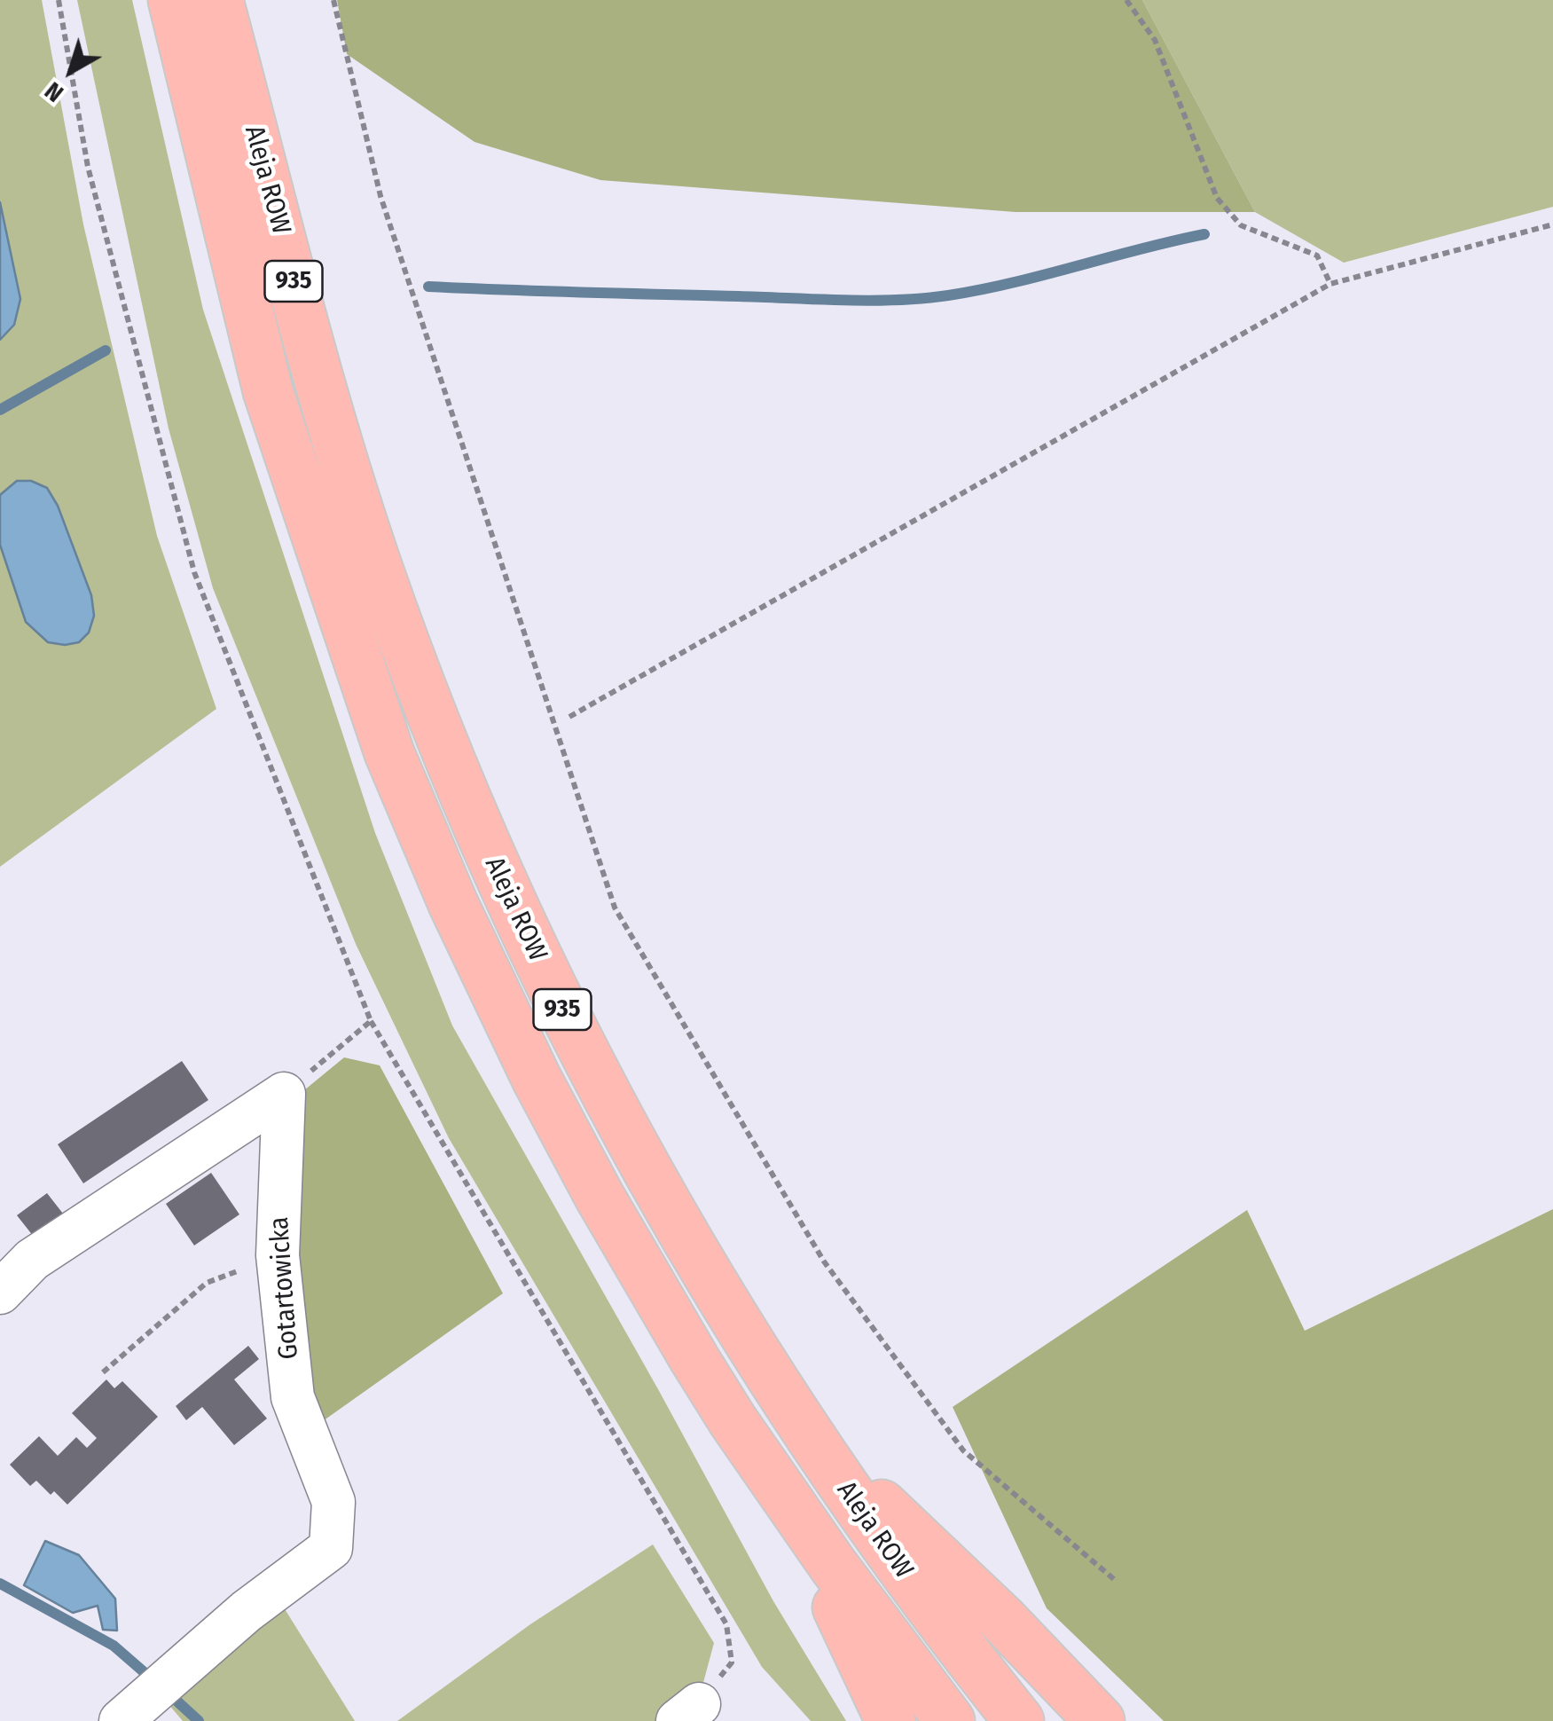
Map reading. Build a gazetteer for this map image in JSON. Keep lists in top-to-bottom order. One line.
{"streets":{"main road":["Aleja ROW","935"],"street":["Gotartowicka"]},"north":"bottom left"}
